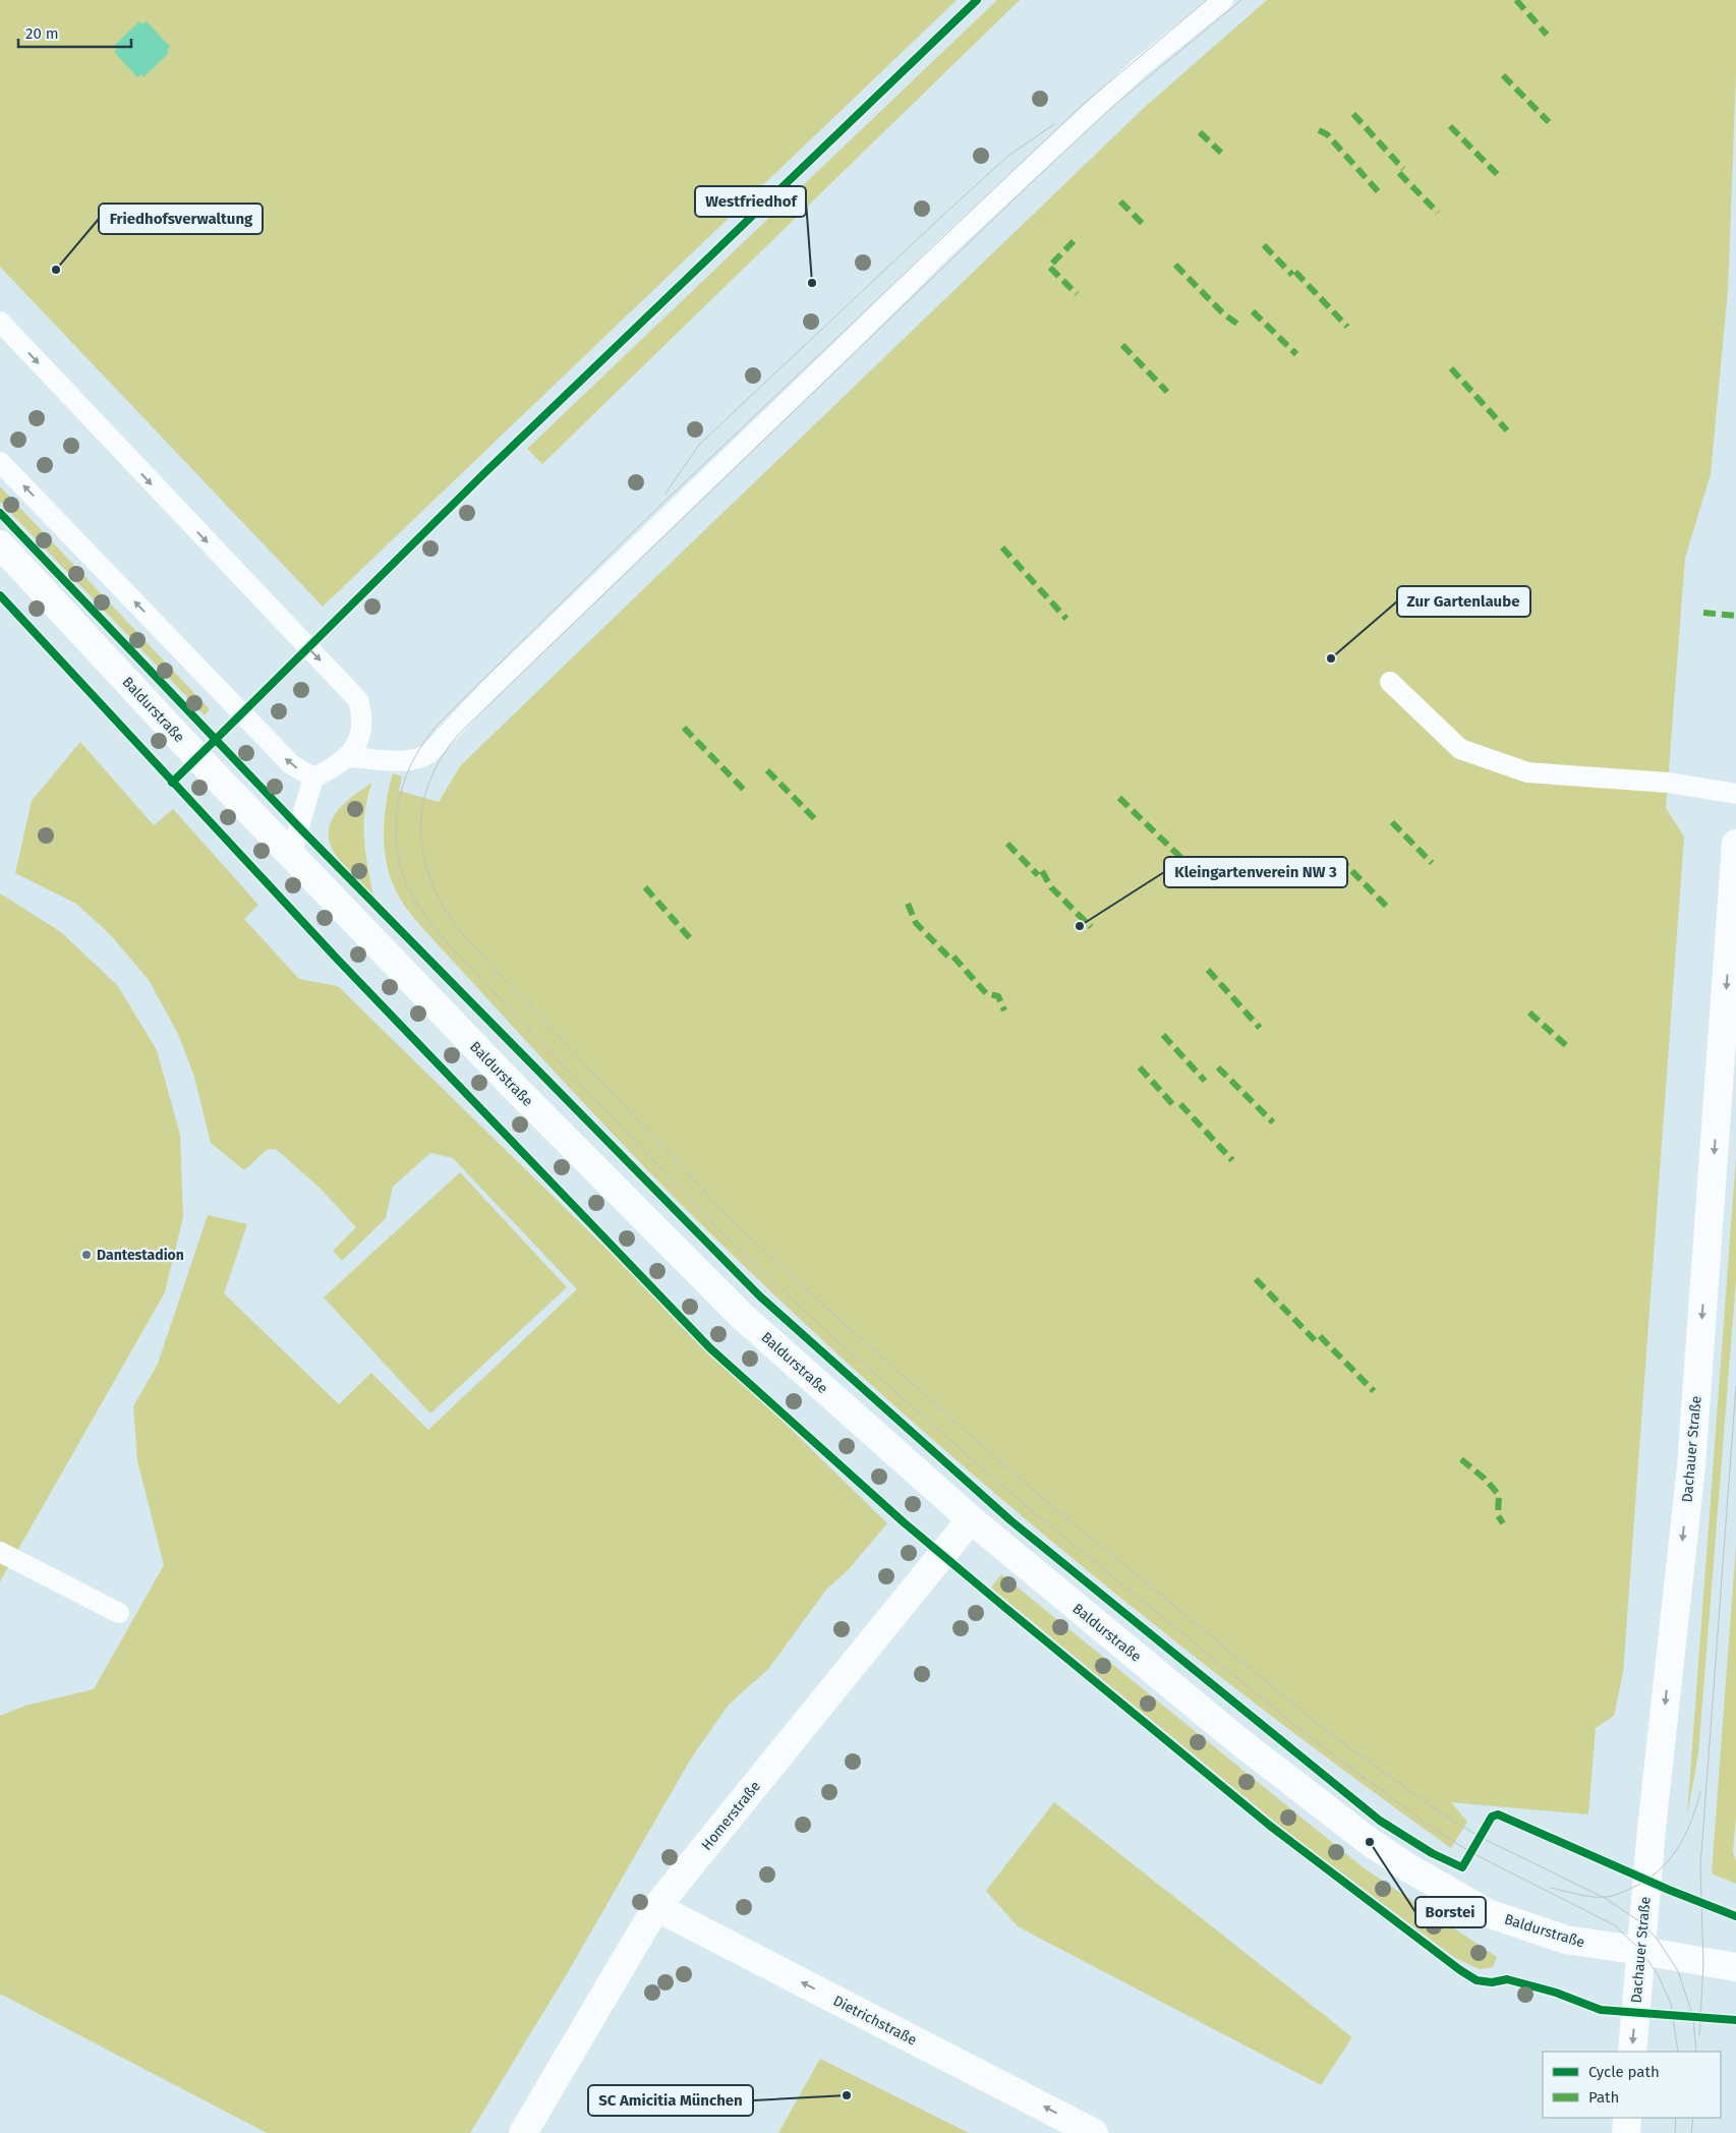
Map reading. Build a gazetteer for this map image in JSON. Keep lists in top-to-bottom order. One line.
{"streets":{"street":["Baldurstraße","Dachauer Straße","Homerstraße","Dietrichstraße"]},"crossings":[["Baldurstraße","Dachauer Straße"],["Baldurstraße","Homerstraße"],["Homerstraße","Dietrichstraße"]],"one_way":["Dachauer Straße","Dietrichstraße"],"places":["Friedhofsverwaltung","Westfriedhof","Zur Gartenlaube","Kleingartenverein NW 3","Dantestadion","Borstei","SC Amicitia München"],"legend":["Cycle path","Path"],"scale_bar":"20 m"}
